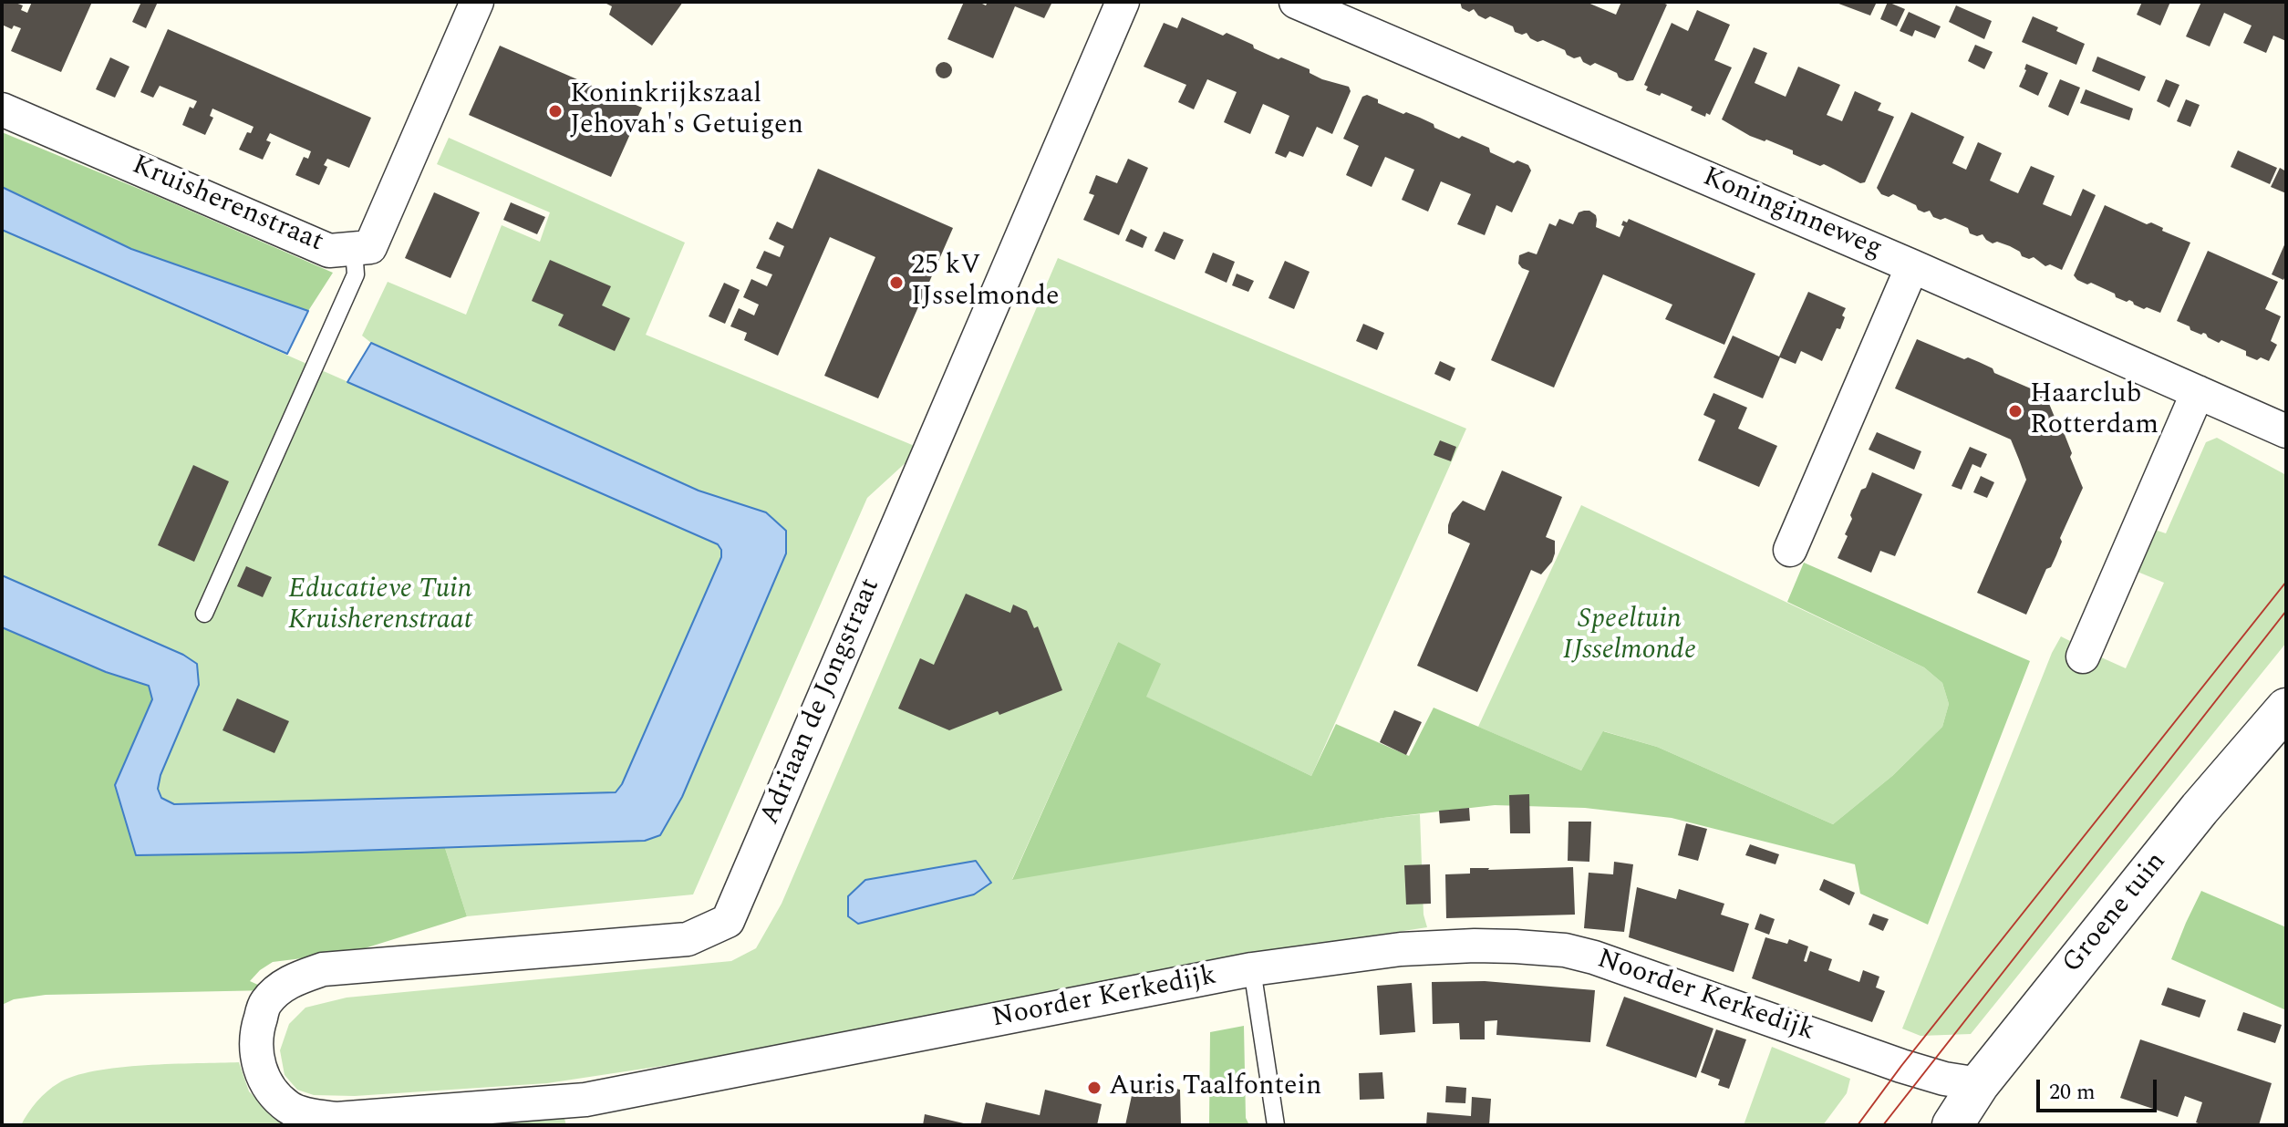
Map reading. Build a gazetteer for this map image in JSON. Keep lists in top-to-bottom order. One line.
{"streets":{"street":["Kruisherenstraat","Koninginneweg","Adriaan de Jongstraat","Groene tuin","Noorder Kerkedijk"]},"crossings":[["Adriaan de Jongstraat","Noorder Kerkedijk"],["Groene tuin","Noorder Kerkedijk"]],"parks":["Educatieve Tuin Kruisherenstraat","Speeltuin IJsselmonde"],"places":["Koninkrijkszaal Jehovah's Getuigen","25 kV IJsselmonde","Haarclub Rotterdam","Auris Taalfontein"],"scale_bar":"20 m"}
